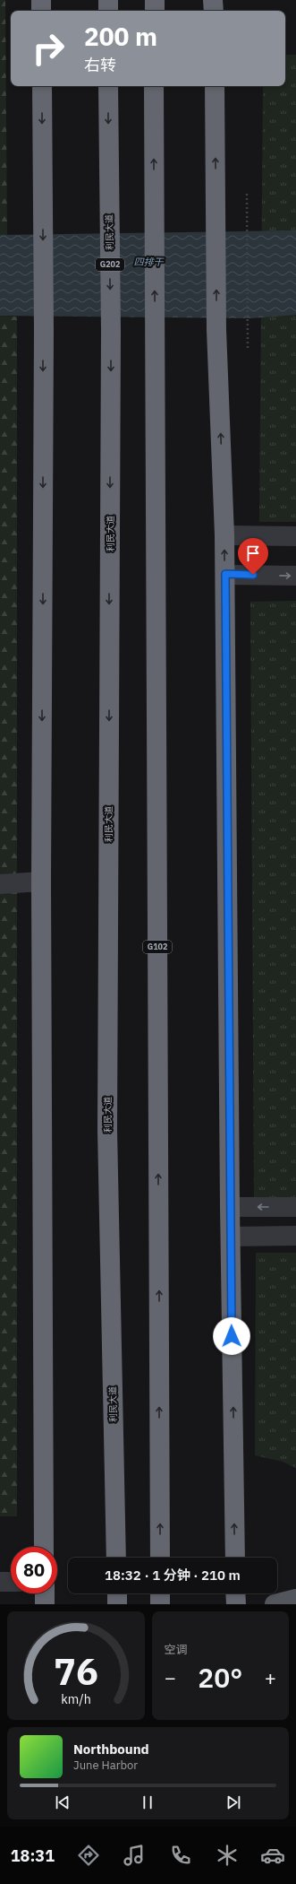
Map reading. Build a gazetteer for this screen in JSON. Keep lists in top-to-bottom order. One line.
{"streets":{"highway":["利民大道","G202","G102"]},"water":["四排干"],"page":{"turn":["200 m","右转"],"limit":"80","trip":"18:32 · 1 分钟 · 210 m","tile":"空调","heat":["−","20°","+"],"song":["Northbound","June Harbor"],"tabs":"18:31","gauge":["76","km/h"]}}
